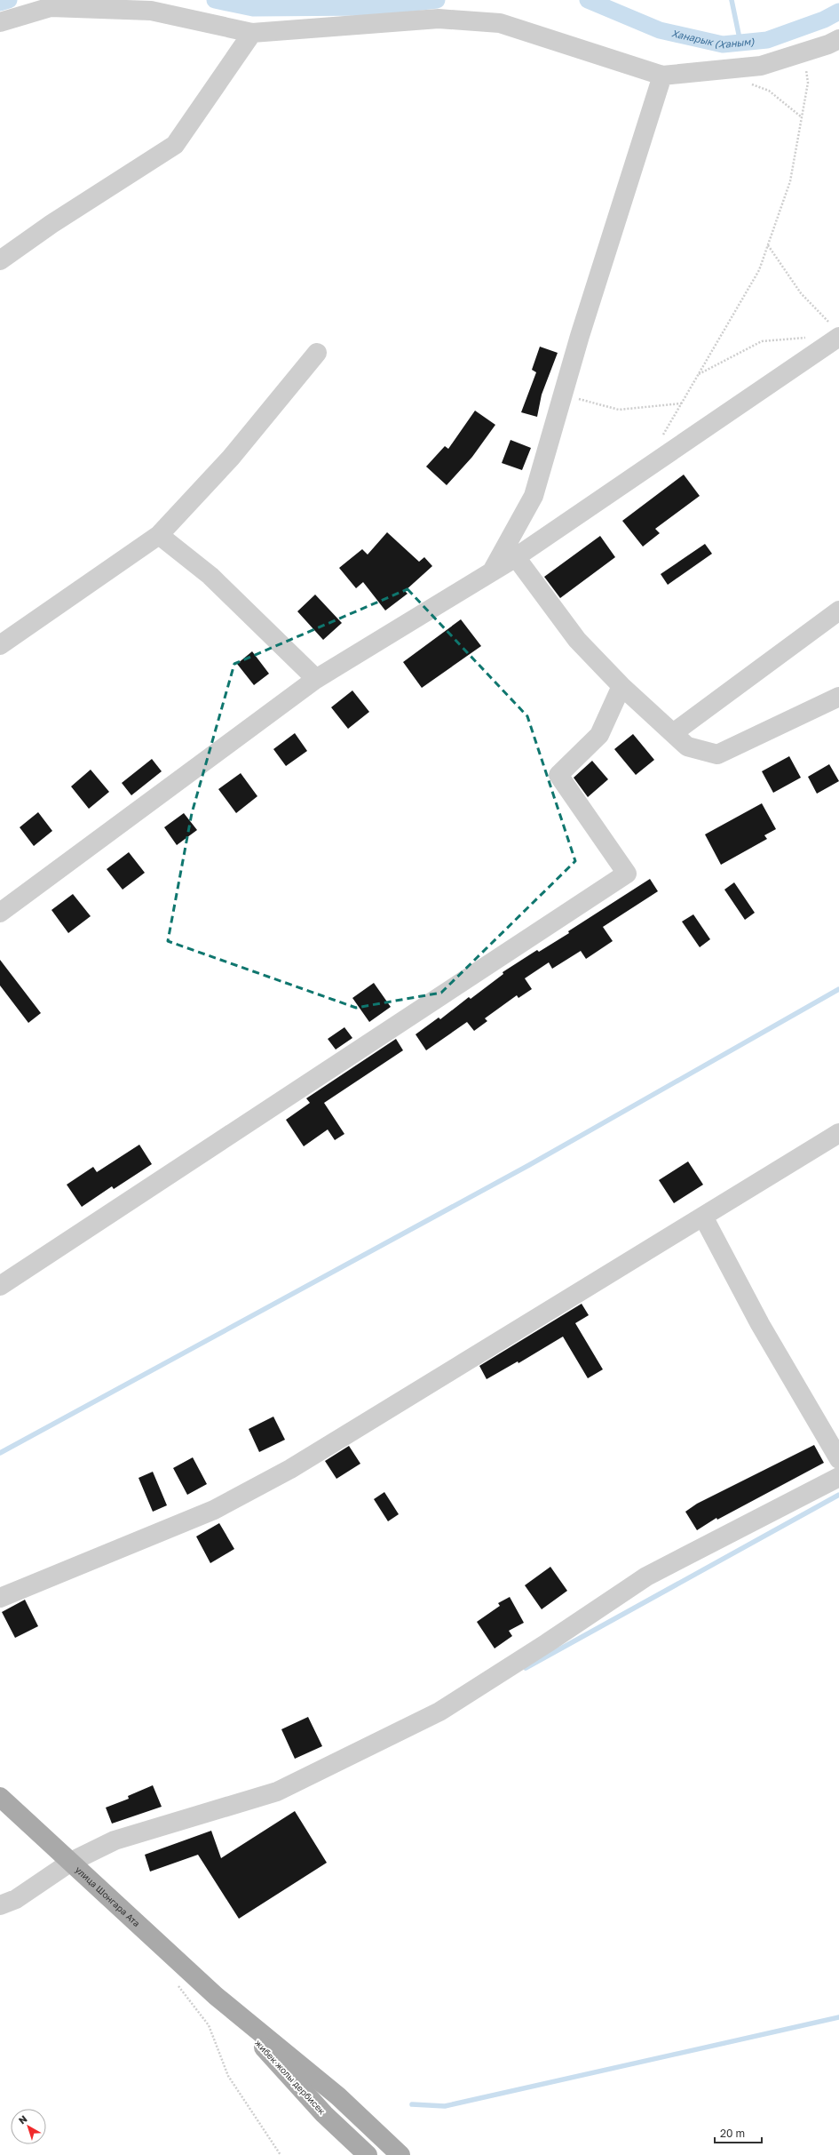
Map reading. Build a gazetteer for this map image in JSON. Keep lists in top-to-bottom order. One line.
{"streets":{"main road":["улица Шонгара Ата","жибек жолы дербисек"]},"crossings":[["улица Шонгара Ата","жибек жолы дербисек"]],"water":["Ханарык (Ханым)"],"scale_bar":"20 m","north":"top left"}
